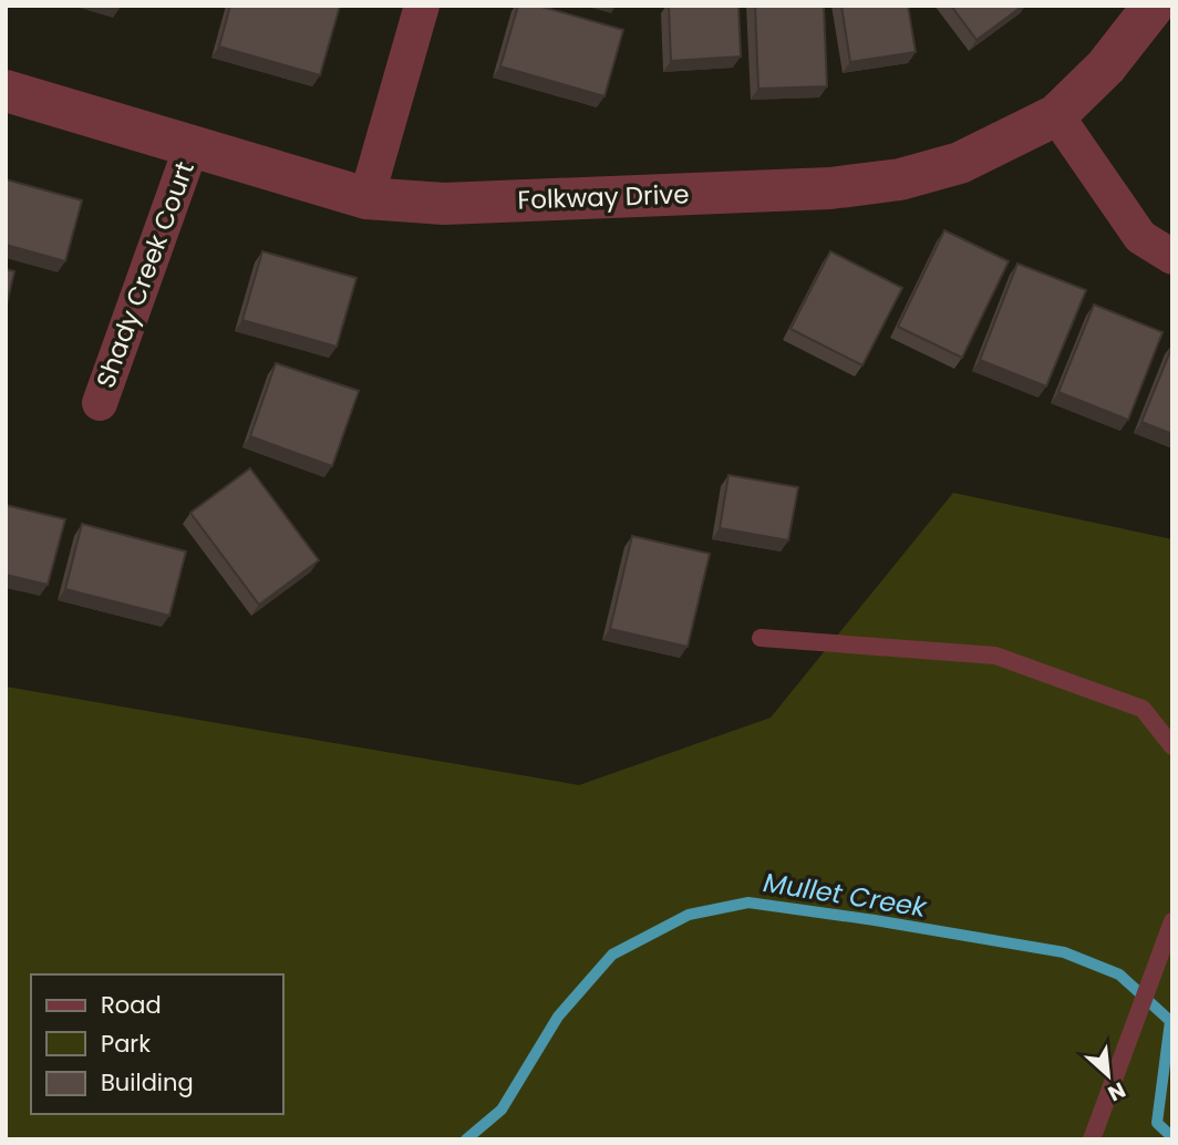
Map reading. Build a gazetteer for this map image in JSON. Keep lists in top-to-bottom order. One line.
{"streets":{"street":["Folkway Drive","Shady Creek Court"]},"crossings":[["Folkway Drive","Shady Creek Court"]],"water":["Mullet Creek"],"legend":["Road","Park","Building"],"north":"bottom right"}
